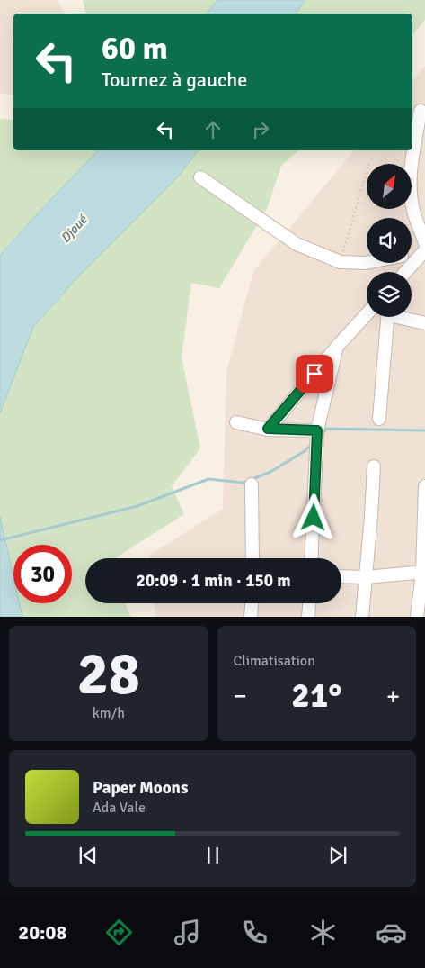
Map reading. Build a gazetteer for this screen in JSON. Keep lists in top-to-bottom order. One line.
{"water":["Djoué"],"north":"top right","page":{"turn":["60 m","Tournez à gauche"],"limit":"30","trip":"20:09 · 1 min · 150 m","tile":[["28","km/h"],"Climatisation"],"heat":["−","21°","+"],"song":["Paper Moons","Ada Vale"],"tabs":"20:08"}}
